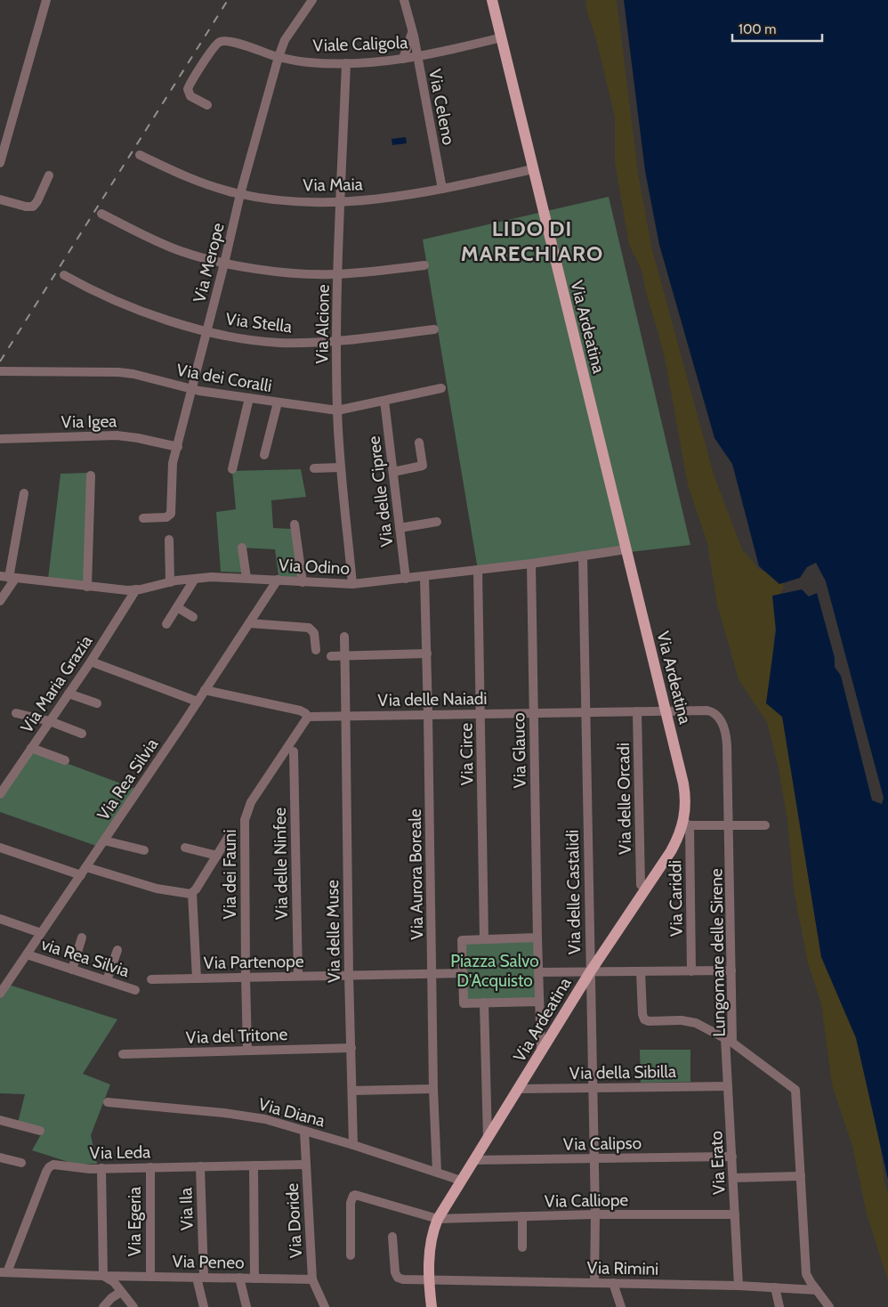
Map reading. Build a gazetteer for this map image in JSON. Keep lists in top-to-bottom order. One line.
{"streets":{"main road":["Via Ardeatina"],"street":["Viale Caligola","Via Celeno","Via Maia","Via Merope","Via Stella","Via Alcione","Via dei Coralli","Via Igea","Via delle Cipree","Via Odino","Via Maria Grazia","Via delle Naiadi","Via Glauco","Via Circe","Via Rea Silvia","Via delle Orcadi","Via delle Ninfee","Via dei Fauni","Via Aurora Boreale","Via delle Castalidi","Via Cariddi","Via delle Muse","Lungomare delle Sirene","via Rea Silvia","Via Partenope","Via del Tritone","Via della Sibilla","Via Diana","Via Calipso","Via Leda","Via Erato","Via Calliope","Via Ila","Via Doride","Via Egeria","Via Peneo","Via Rimini"]},"crossings":[["Viale Caligola","Via Celeno"],["Viale Caligola","Via Merope"],["Viale Caligola","Via Alcione"],["Viale Caligola","Via Ardeatina"],["Via Celeno","Via Maia"],["Via Maia","Via Merope"],["Via Maia","Via Alcione"],["Via Maia","Via Ardeatina"],["Via Merope","Via Stella"],["Via Merope","Via dei Coralli"],["Via Merope","Via Igea"],["Via Stella","Via Alcione"],["Via Alcione","Via dei Coralli"],["Via Alcione","Via Odino"],["Via Ardeatina","Via Odino"],["Via Ardeatina","Via delle Naiadi"],["Via Ardeatina","Via delle Castalidi"],["Via Ardeatina","Via Cariddi"],["Via Ardeatina","Lungomare delle Sirene"],["Via Ardeatina","Via della Sibilla"],["Via Ardeatina","Via Diana"],["Via Ardeatina","Via Calipso"],["Via Ardeatina","Via Calliope"],["Via Ardeatina","Via Rimini"],["Via dei Coralli","Via delle Cipree"],["Via delle Cipree","Via Odino"],["Via Odino","Via Maria Grazia"],["Via Odino","Via Glauco"],["Via Odino","Via Circe"],["Via Odino","Via Rea Silvia"],["Via Odino","Via Aurora Boreale"],["Via Odino","Via delle Castalidi"],["Via delle Naiadi","Via Glauco"],["Via delle Naiadi","Via Circe"],["Via delle Naiadi","Via Rea Silvia"],["Via delle Naiadi","Via delle Orcadi"],["Via delle Naiadi","Via dei Fauni"],["Via delle Naiadi","Via Aurora Boreale"],["Via delle Naiadi","Via delle Castalidi"],["Via delle Naiadi","Via delle Muse"],["Via delle Naiadi","Lungomare delle Sirene"],["Via Rea Silvia","via Rea Silvia"],["Via delle Ninfee","Via Partenope"],["Via dei Fauni","Via Partenope"],["Via dei Fauni","Via del Tritone"],["Via Aurora Boreale","Via Partenope"],["Via Aurora Boreale","Via Diana"],["Via delle Castalidi","Via della Sibilla"],["Via delle Castalidi","Via Calipso"],["Via delle Castalidi","Via Calliope"],["Via delle Castalidi","Via Rimini"],["Via delle Muse","Via Partenope"],["Via delle Muse","Via del Tritone"],["Via delle Muse","Via Diana"],["Lungomare delle Sirene","Via Erato"],["Lungomare delle Sirene","Via Rimini"],["Via della Sibilla","Via Erato"],["Via Diana","Via Doride"],["Via Calipso","Via Erato"],["Via Leda","Via Ila"],["Via Leda","Via Doride"],["Via Leda","Via Egeria"],["Via Leda","Via Peneo"],["Via Erato","Via Calliope"],["Via Erato","Via Rimini"],["Via Ila","Via Peneo"],["Via Doride","Via Peneo"],["Via Egeria","Via Peneo"]],"districts":["LIDO DI MARECHIARO"],"parks":["Piazza Salvo D'Acquisto"],"scale_bar":"100 m"}
